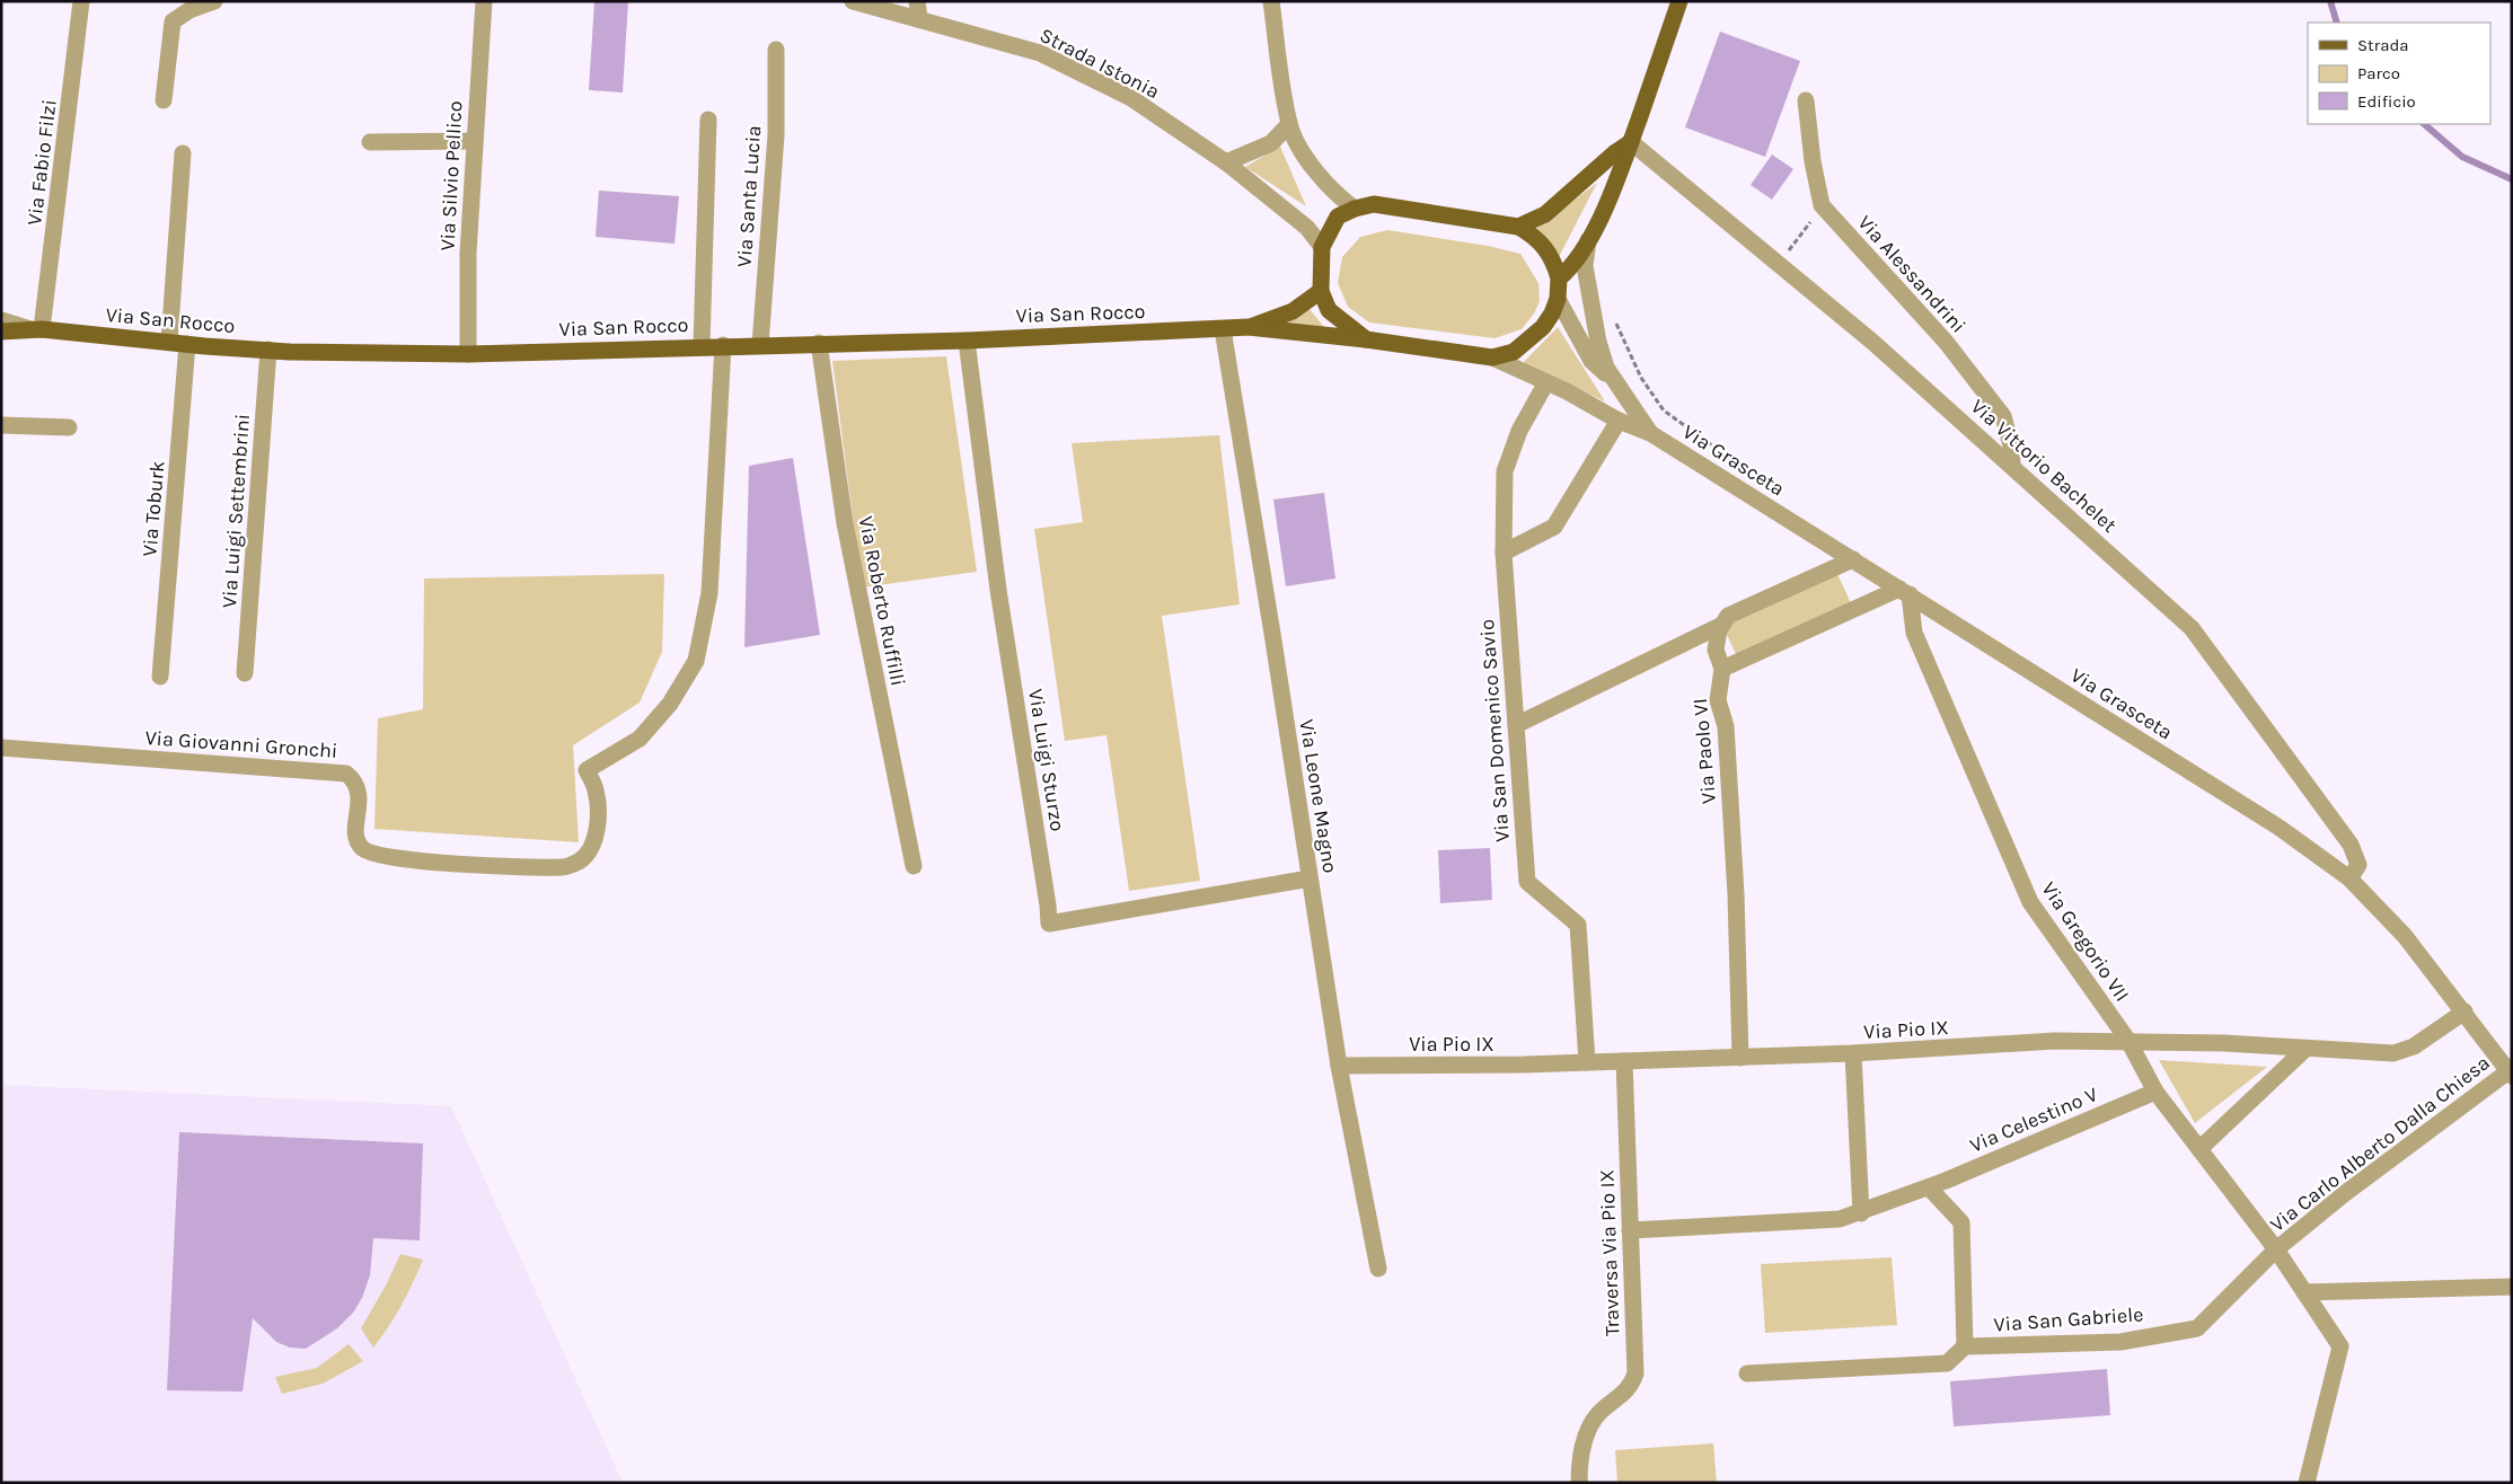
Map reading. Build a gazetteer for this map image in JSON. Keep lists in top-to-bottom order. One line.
{"streets":{"main road":["Via San Rocco"],"street":["Strada Istonia","Via Fabio Filzi","Via Silvio Pellico","Via Santa Lucia","Via Alessandrini","Via Grasceta","Via Vittorio Bachelet","Via Toburk","Via Luigi Settembrini","Via Roberto Ruffilli","Via San Domenico Savio","Via Giovanni Gronchi","Via Paolo VI","Via Luigi Sturzo","Via Leone Magno","Via Gregorio VII","Via Pio IX","Via Celestino V","Via Carlo Alberto Dalla Chiesa","Traversa Via Pio IX","Via San Gabriele"]},"crossings":[["Via Fabio Filzi","Via San Rocco"],["Via Silvio Pellico","Via San Rocco"],["Via Santa Lucia","Via San Rocco"],["Via Alessandrini","Via Vittorio Bachelet"],["Via San Rocco","Via Toburk"],["Via San Rocco","Via Luigi Settembrini"],["Via San Rocco","Via Roberto Ruffilli"],["Via San Rocco","Via Giovanni Gronchi"],["Via San Rocco","Via Luigi Sturzo"],["Via San Rocco","Via Leone Magno"],["Via Grasceta","Via Vittorio Bachelet"],["Via Grasceta","Via Gregorio VII"],["Via Grasceta","Via Pio IX"],["Via Grasceta","Via Carlo Alberto Dalla Chiesa"],["Via San Domenico Savio","Via Pio IX"],["Via Paolo VI","Via Pio IX"],["Via Luigi Sturzo","Via Leone Magno"],["Via Leone Magno","Via Pio IX"],["Via Gregorio VII","Via Pio IX"],["Via Gregorio VII","Via Celestino V"],["Via Gregorio VII","Via Carlo Alberto Dalla Chiesa"],["Via Gregorio VII","Via San Gabriele"],["Via Pio IX","Traversa Via Pio IX"],["Via Celestino V","Traversa Via Pio IX"],["Via Celestino V","Via San Gabriele"],["Via Carlo Alberto Dalla Chiesa","Via San Gabriele"]],"legend":["Strada","Parco","Edificio"]}
